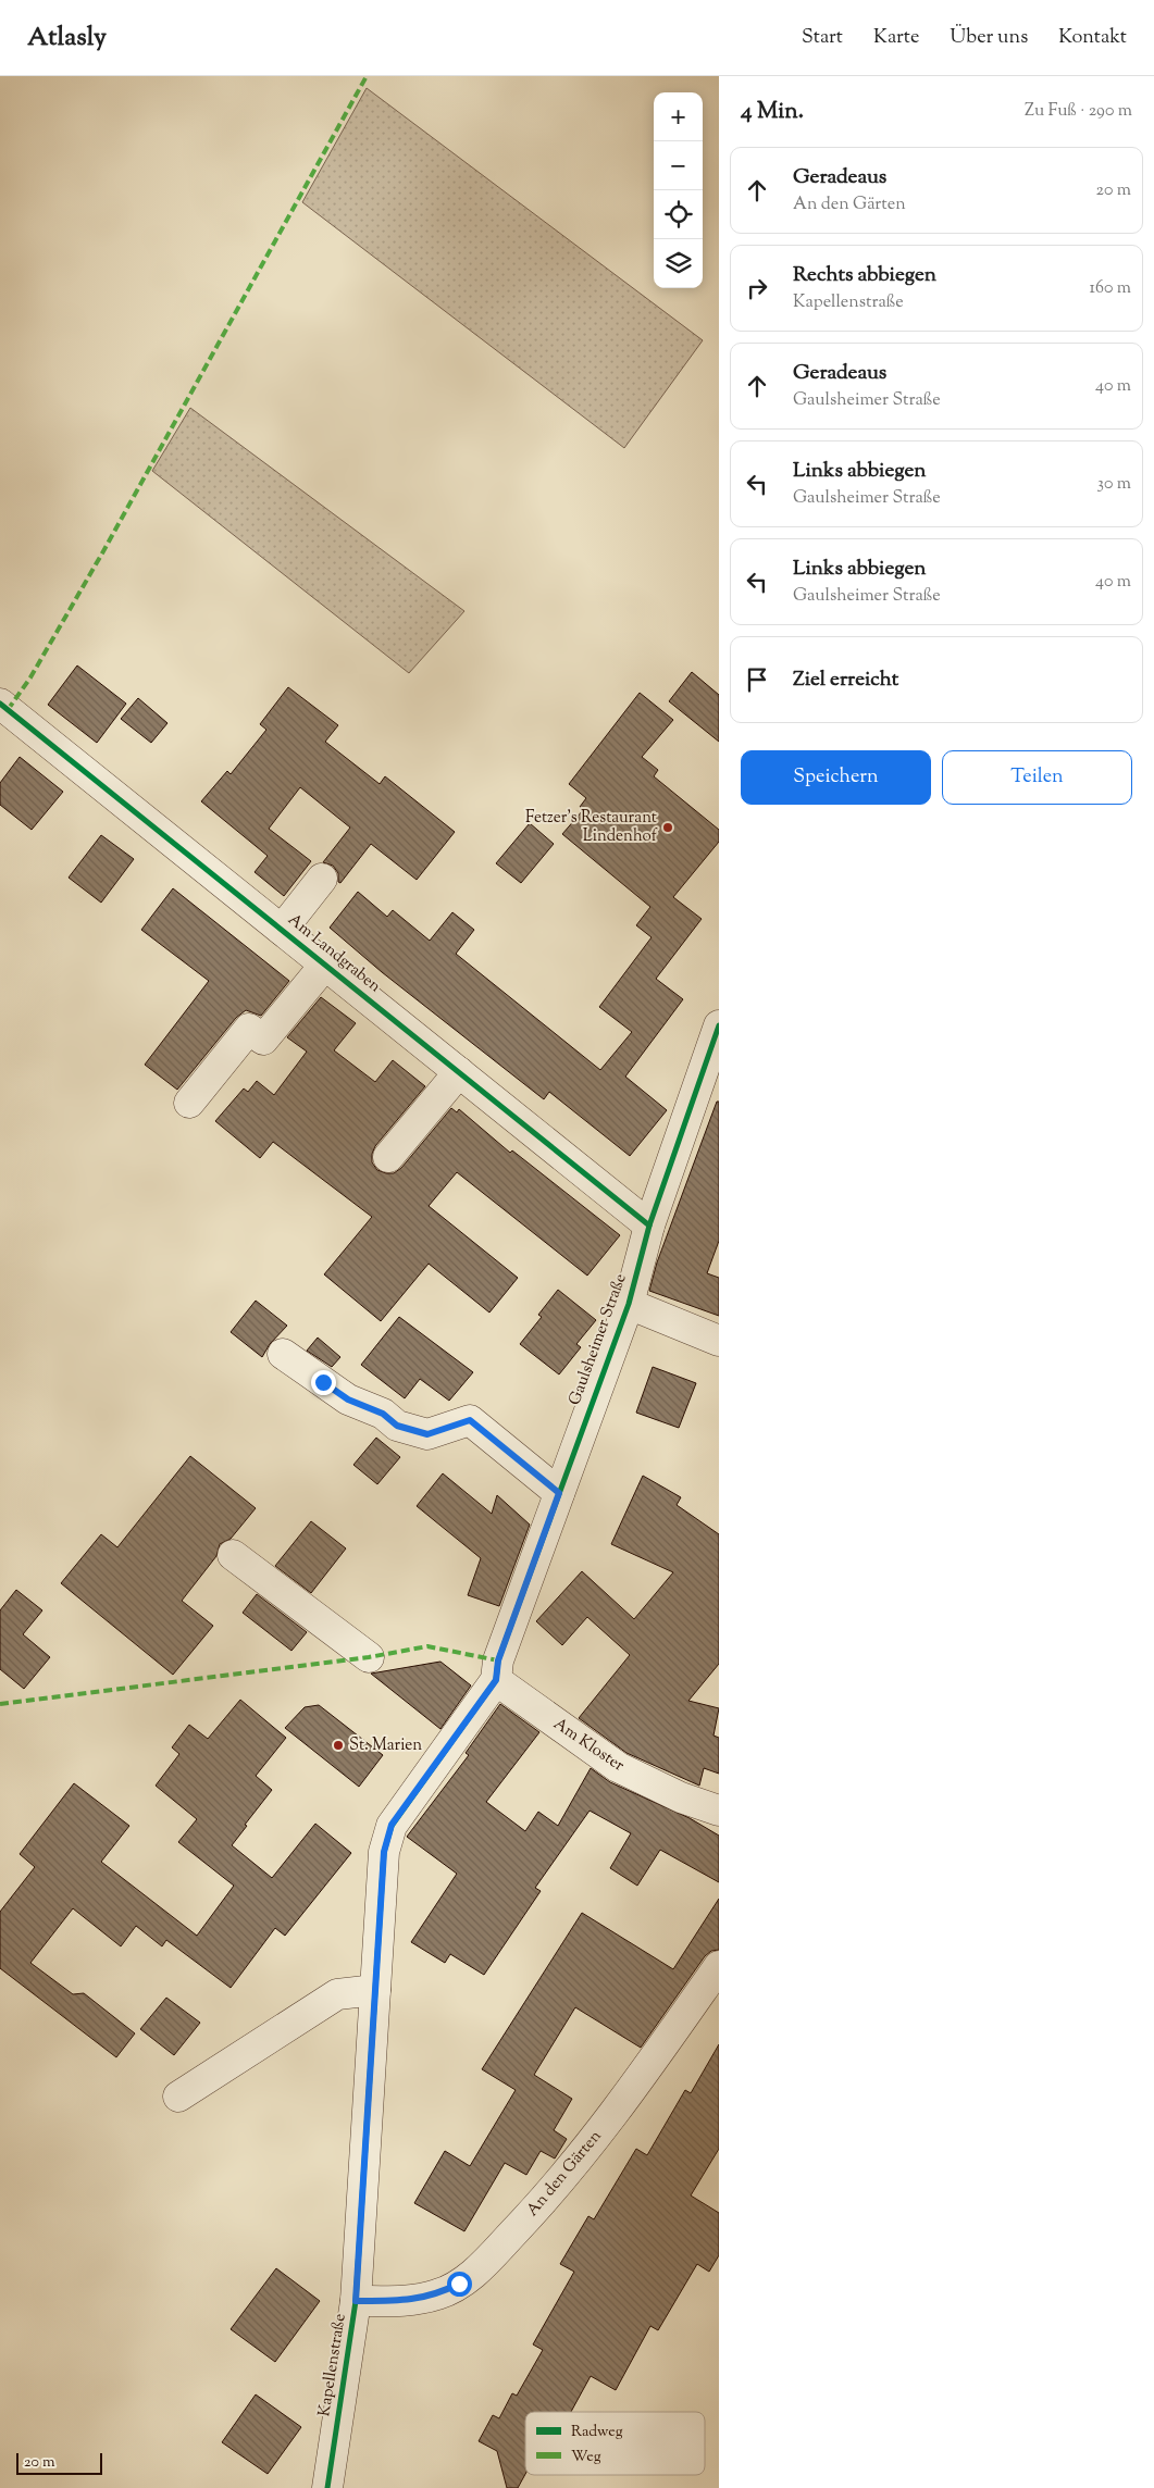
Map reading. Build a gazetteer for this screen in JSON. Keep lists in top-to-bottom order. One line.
{"streets":{"street":["Am Landgraben","Gaulsheimer Straße","Am Kloster","An den Gärten","Kapellenstraße"]},"crossings":[["Am Landgraben","Gaulsheimer Straße"],["Gaulsheimer Straße","Am Kloster"],["Gaulsheimer Straße","Kapellenstraße"],["Am Kloster","Kapellenstraße"],["An den Gärten","Kapellenstraße"]],"places":["Fetzer's Restaurant Lindenhof","St. Marien"],"legend":["Radweg","Weg"],"scale_bar":"20 m","page":{"header":"Atlasly","nav":["Start","Karte","Über uns","Kontakt"],"heading":["4 Min.","Zu Fuß · 290 m"],"map_buttons":["+","−"],"list":[["Geradeaus","An den Gärten","20 m"],["Rechts abbiegen","Kapellenstraße","160 m"],["Geradeaus","Gaulsheimer Straße","40 m"],["Links abbiegen","Gaulsheimer Straße","30 m"],["Links abbiegen","Gaulsheimer Straße","40 m"],"Ziel erreicht"],"buttons":["Speichern","Teilen"],"scale":"20 m"}}
